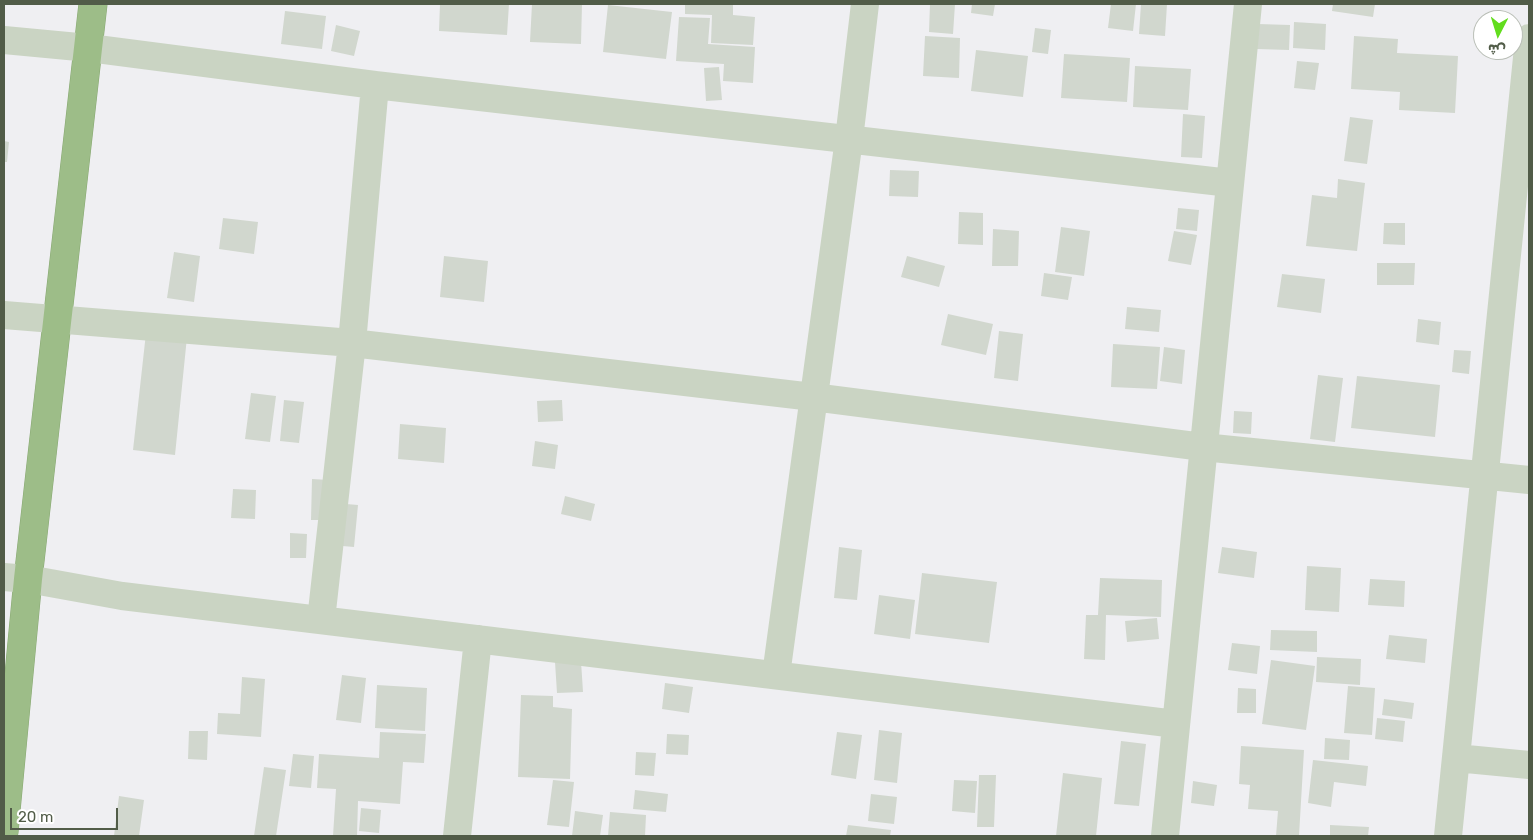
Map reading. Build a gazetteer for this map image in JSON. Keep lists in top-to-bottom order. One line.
{"scale_bar":"20 m","north":"bottom"}
